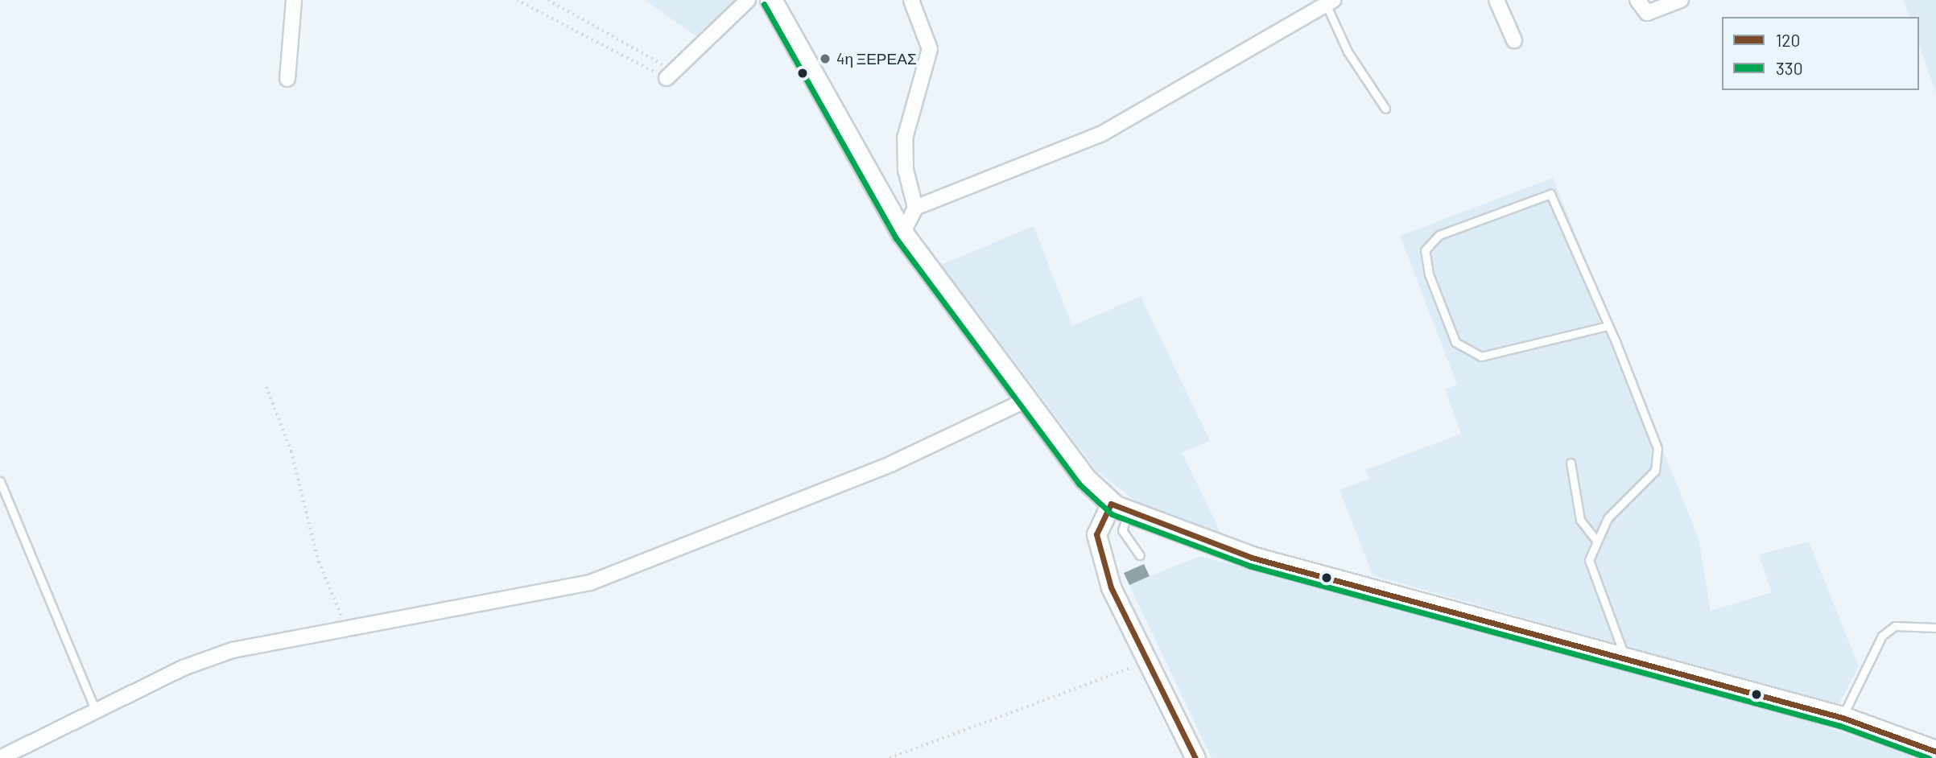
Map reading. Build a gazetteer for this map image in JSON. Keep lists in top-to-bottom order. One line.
{"places":["4η ΞΕΡΕΑΣ"],"lines":["transit line 330","transit line 120"],"legend":["120","330"]}
